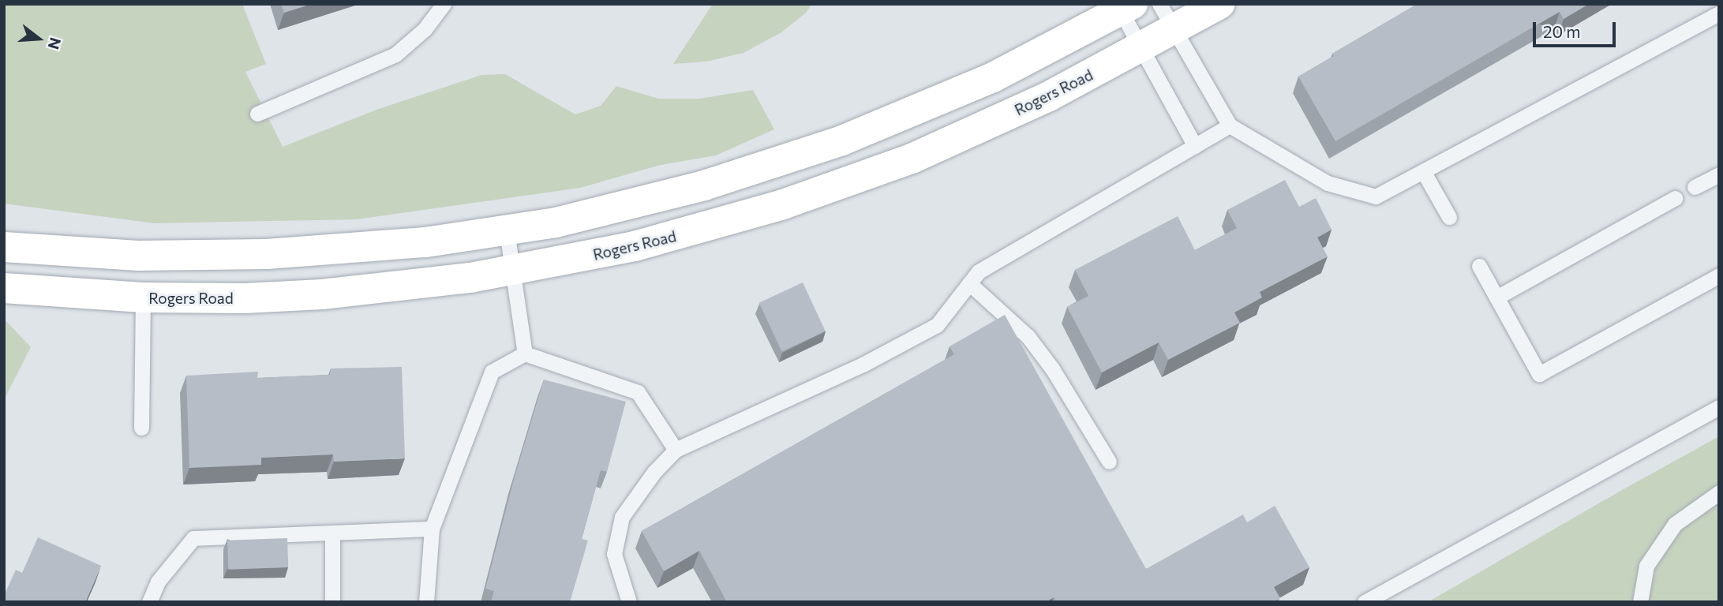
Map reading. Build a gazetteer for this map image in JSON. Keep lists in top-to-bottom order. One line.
{"streets":{"main road":["Rogers Road"]},"scale_bar":"20 m","north":"right"}
